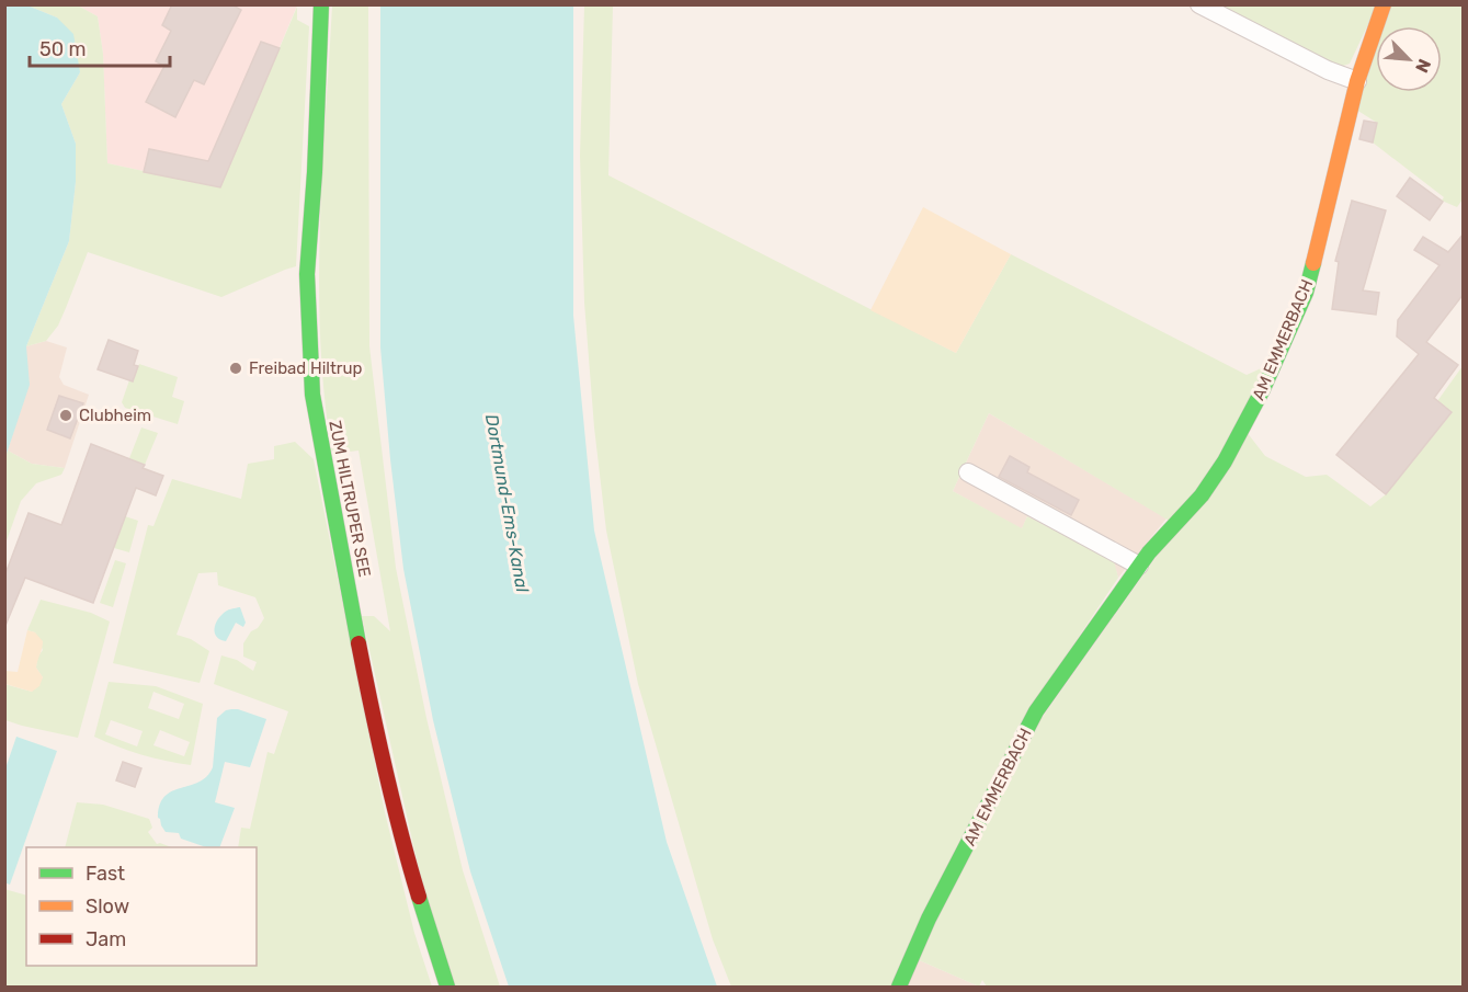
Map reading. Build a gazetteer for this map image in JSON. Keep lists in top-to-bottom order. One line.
{"streets":{"street":["AM EMMERBACH","ZUM HILTRUPER SEE"]},"water":["Dortmund-Ems-Kanal"],"places":["Freibad Hiltrup","Clubheim"],"legend":["Fast","Slow","Jam"],"scale_bar":"50 m","north":"bottom right"}
